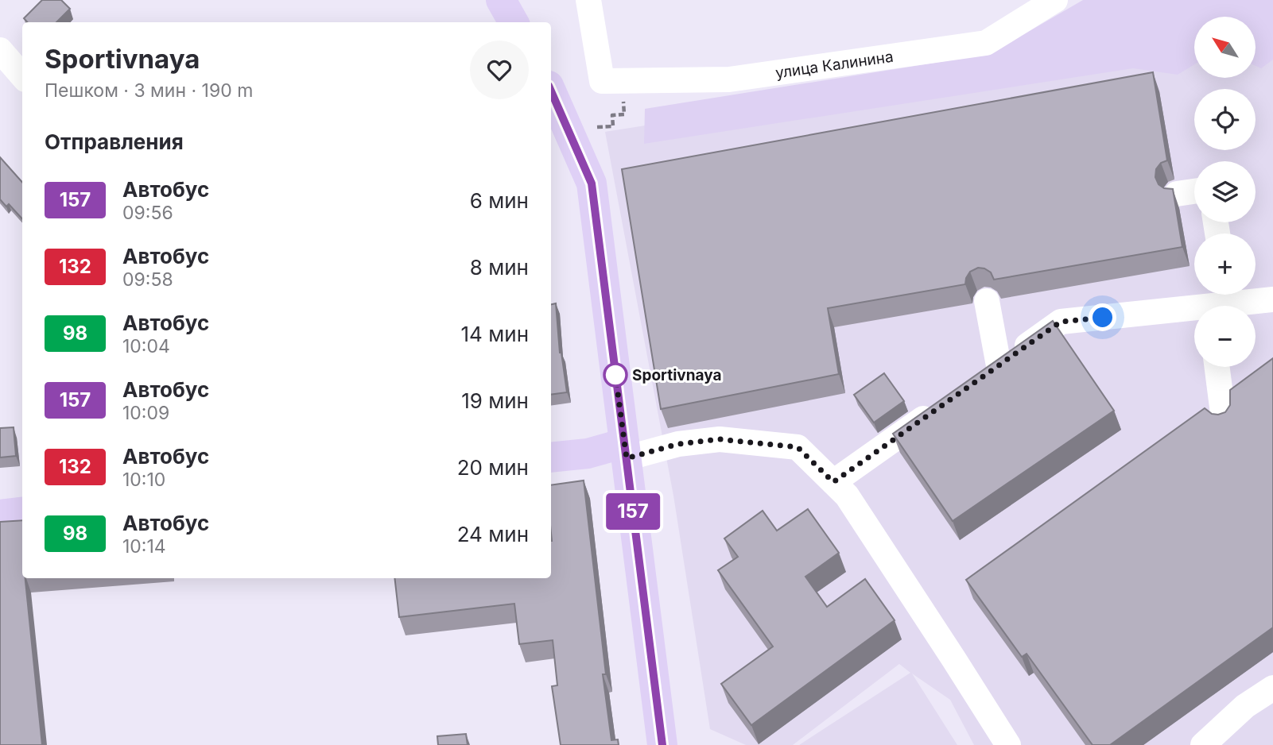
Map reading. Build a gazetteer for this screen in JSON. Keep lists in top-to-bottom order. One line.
{"streets":{"street":["улица Калинина"]},"places":["Sportivnaya"],"lines":["bus line 157"],"north":"top left","page":{"on_map":"157","map_buttons":["+","−"],"heading":[["Sportivnaya","Пешком · 3 мин · 190 m"],"Отправления"],"list":[{"mark":"157","name":"Автобус","note":"09:56","value":"6 мин"},{"mark":"132","name":"Автобус","note":"09:58","value":"8 мин"},{"mark":"98","name":"Автобус","note":"10:04","value":"14 мин"},{"mark":"157","name":"Автобус","note":"10:09","value":"19 мин"},{"mark":"132","name":"Автобус","note":"10:10","value":"20 мин"},{"mark":"98","name":"Автобус","note":"10:14","value":"24 мин"}]}}
